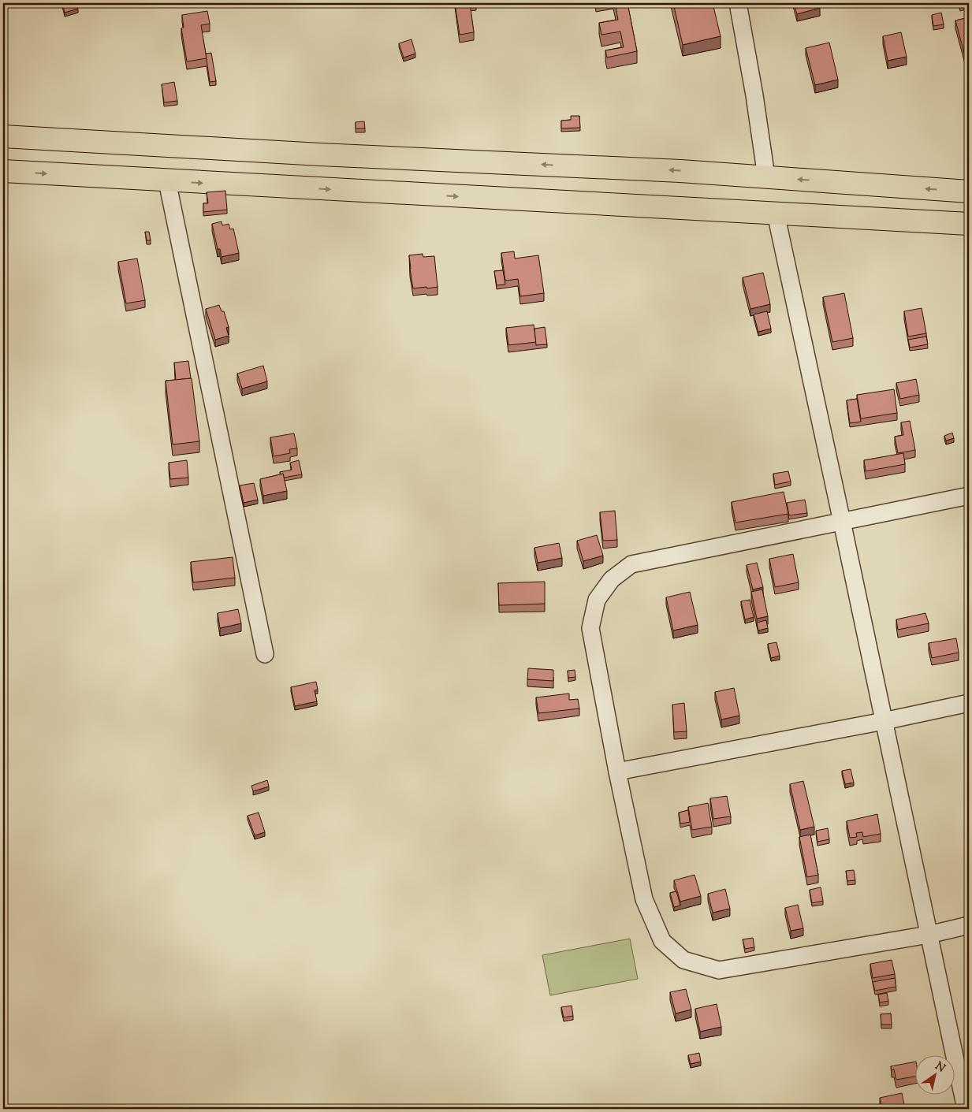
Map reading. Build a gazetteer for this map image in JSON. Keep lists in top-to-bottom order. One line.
{"north":"top right"}
